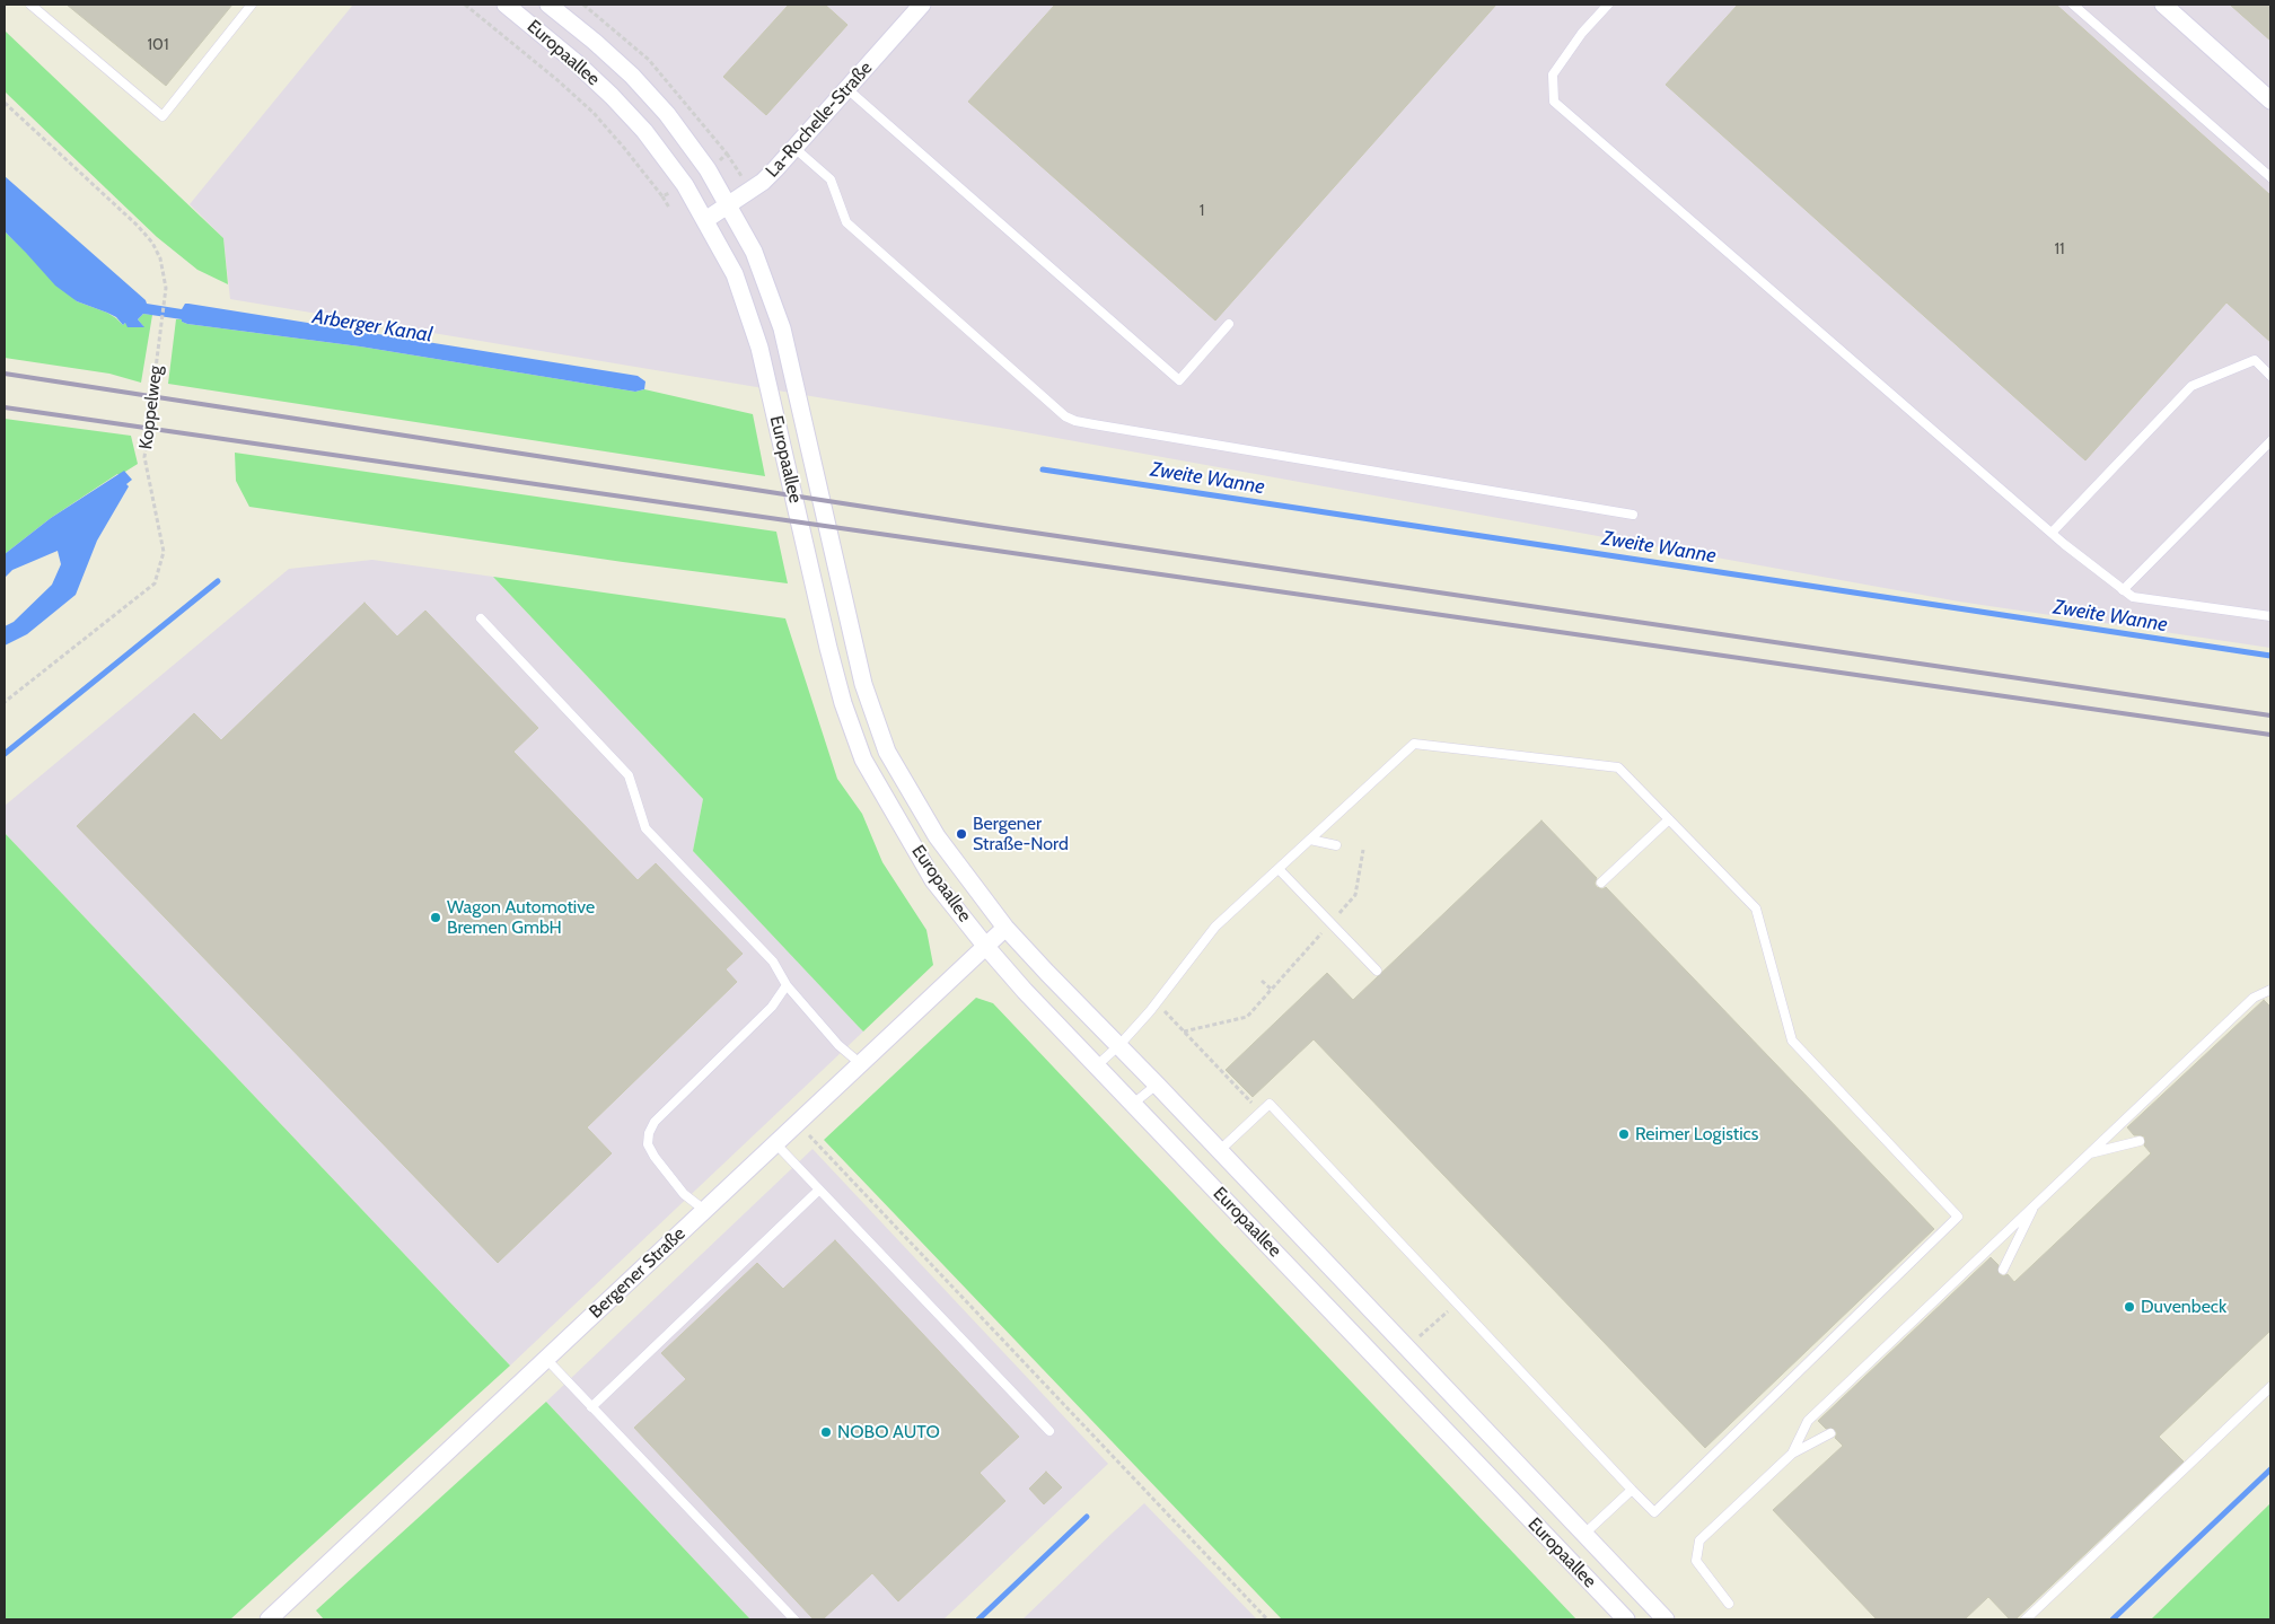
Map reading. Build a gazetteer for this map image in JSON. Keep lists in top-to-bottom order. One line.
{"streets":{"street":["Europaallee","La-Rochelle-Straße","Bergener Straße"],"path":["Koppelweg"]},"crossings":[["Europaallee","La-Rochelle-Straße"],["Europaallee","Bergener Straße"]],"water":["Arberger Kanal","Zweite Wanne"],"places":["Bergener Straße-Nord","Wagon Automotive Bremen GmbH","Reimer Logistics","Duvenbeck","NOBO AUTO"],"house_numbers":["101","1","11"]}
